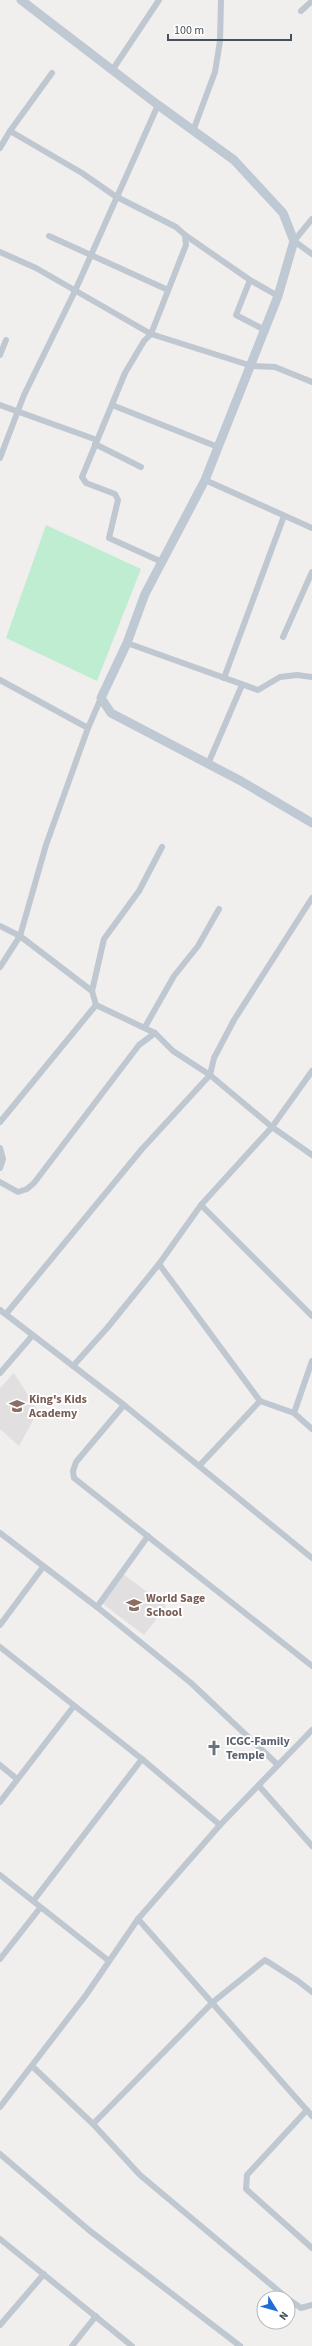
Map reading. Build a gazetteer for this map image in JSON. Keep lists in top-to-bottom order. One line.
{"places":{"school or university":["King's Kids Academy","World Sage School"],"church":["ICGC-Family Temple"]},"scale_bar":"100 m","north":"bottom right"}
